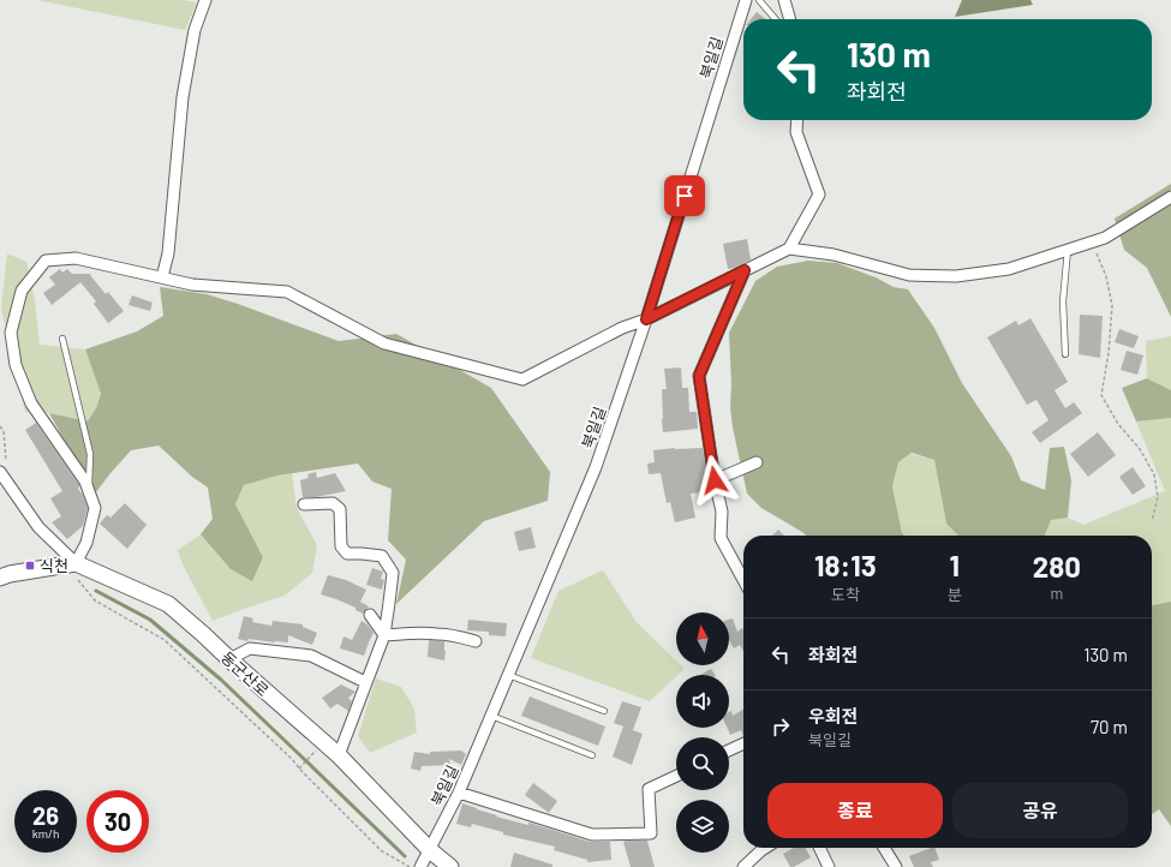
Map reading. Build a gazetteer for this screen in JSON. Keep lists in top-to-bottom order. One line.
{"streets":{"street":["북일길","동군산로"]},"crossings":[["북일길","동군산로"]],"places":{"transit":["식천"]},"north":"top","page":{"turn":["130 m","좌회전"],"eta":["18:13","도착","1","분","280","m"],"list":[{"name":"좌회전","value":"130 m"},{"name":"우회전","note":"북일길","value":"70 m"}],"buttons":["종료","공유"],"speed":"26 km/h","limit":"30"}}
